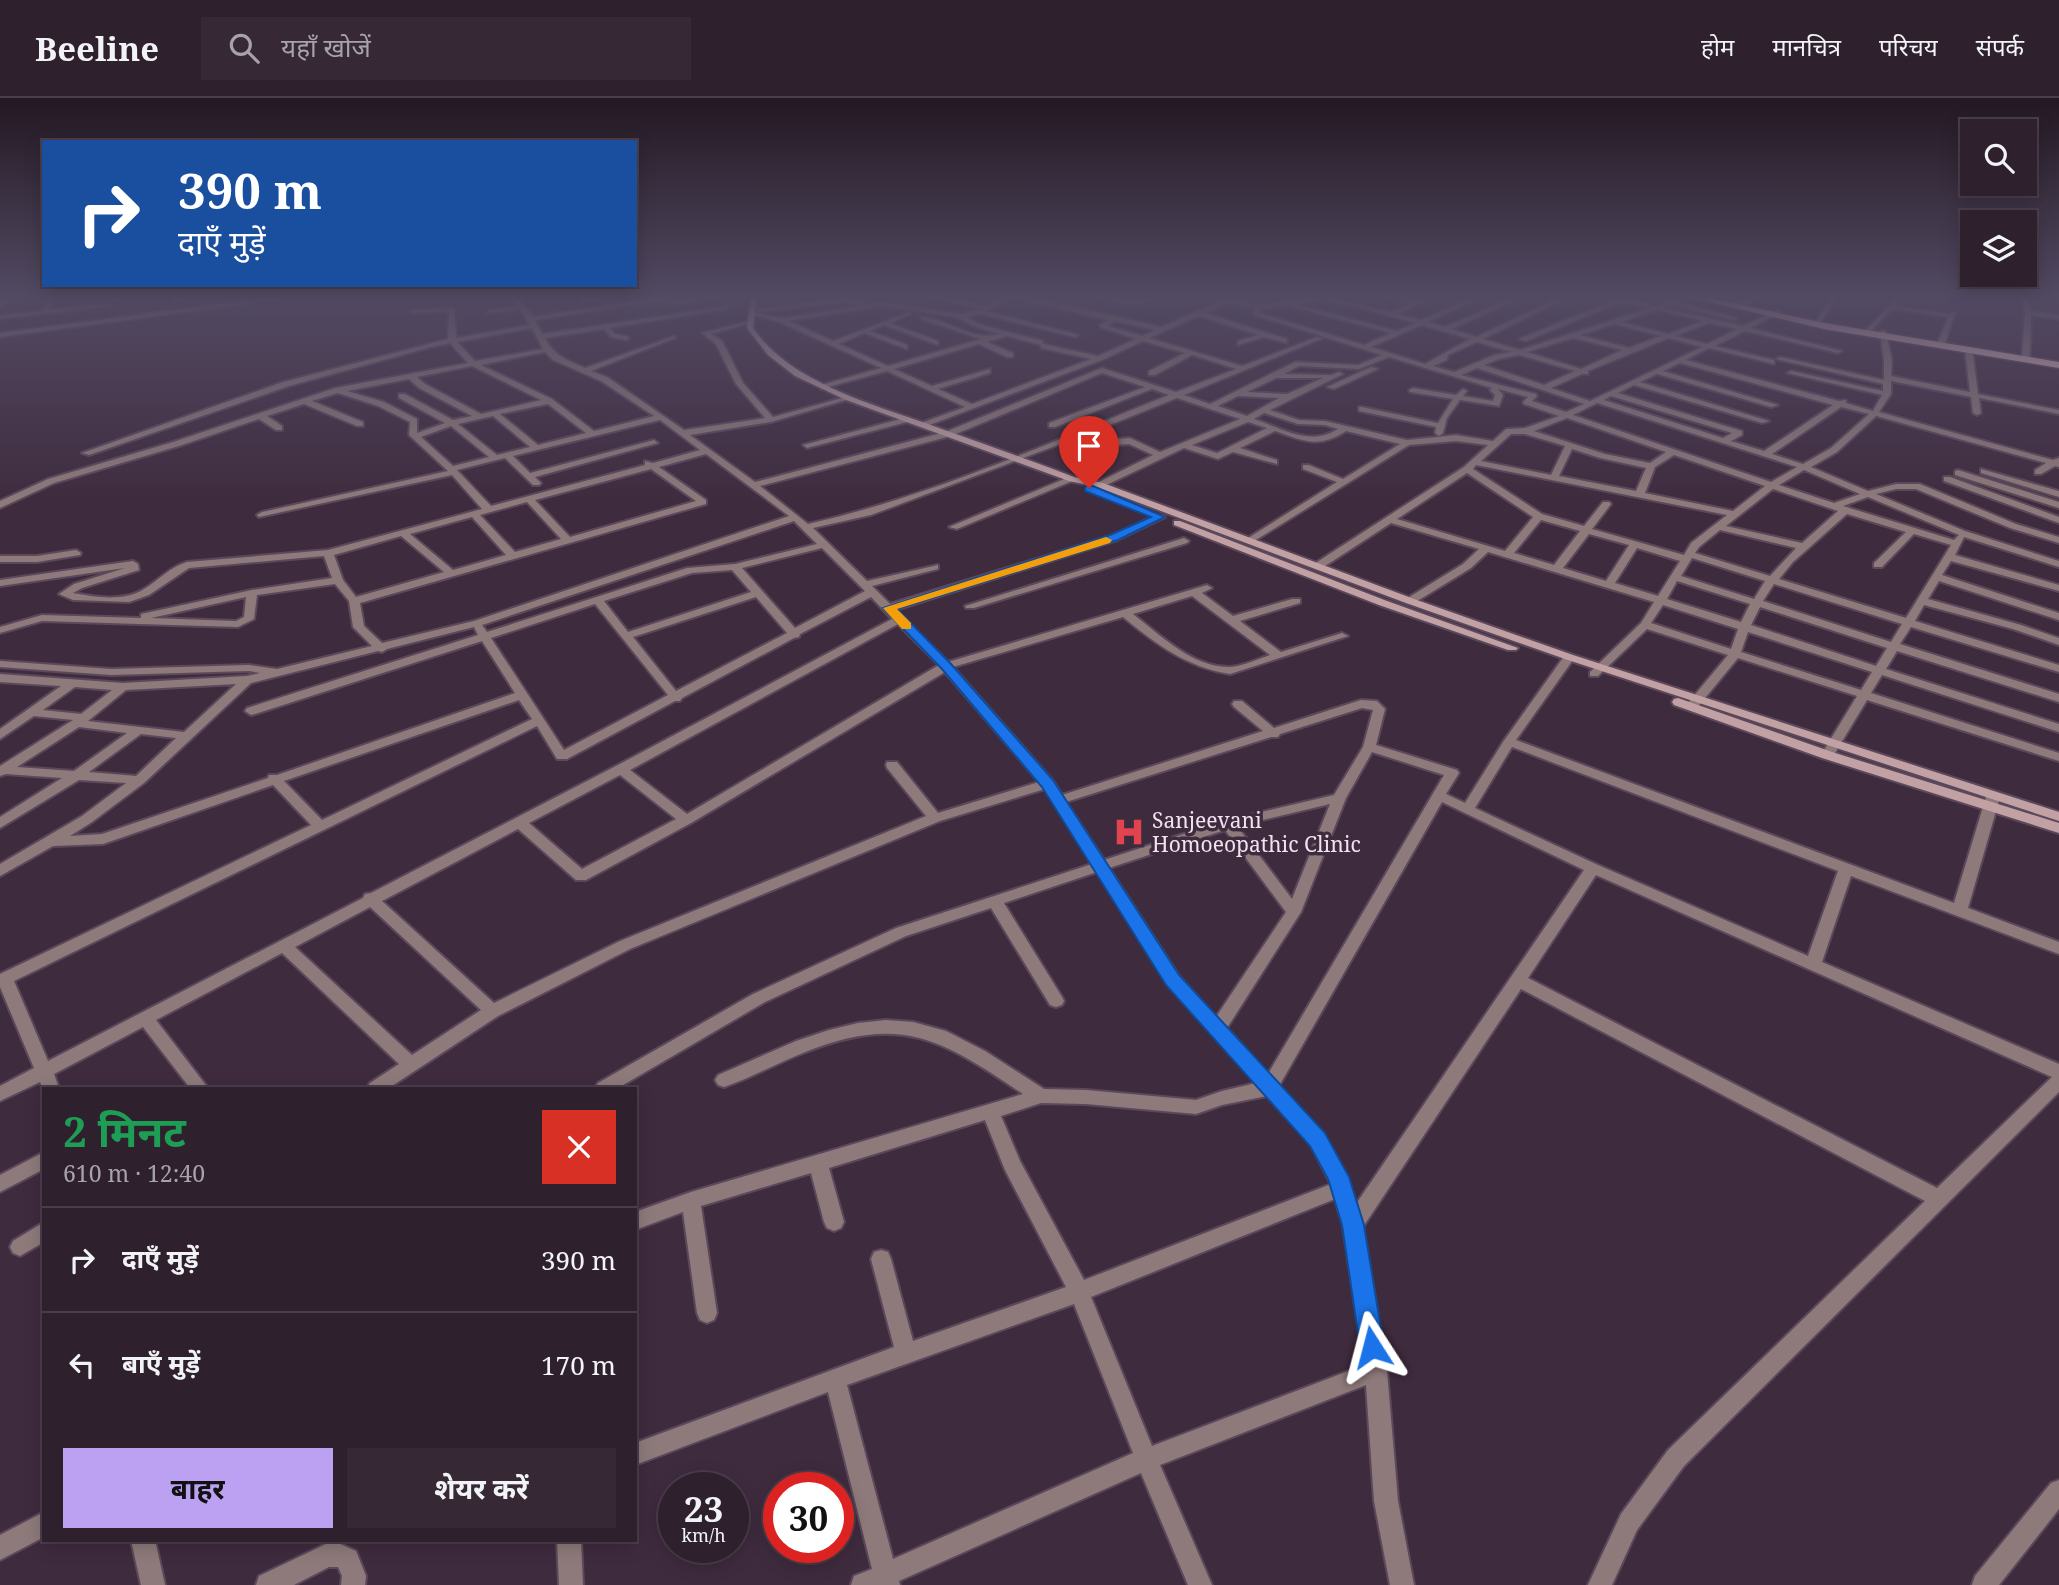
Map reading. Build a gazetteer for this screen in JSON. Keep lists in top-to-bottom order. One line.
{"places":{"hospital":["Sanjeevani Homoeopathic Clinic"]},"page":{"header":"Beeline","search":"यहाँ खोजें","nav":["होम","मानचित्र","परिचय","संपर्क"],"turn":["390 m","दाएँ मुड़ें"],"heading":["2 मिनट","610 m · 12:40"],"list":[{"name":"दाएँ मुड़ें","value":"390 m"},{"name":"बाएँ मुड़ें","value":"170 m"}],"buttons":["बाहर","शेयर करें"],"speed":"23 km/h","limit":"30"}}
